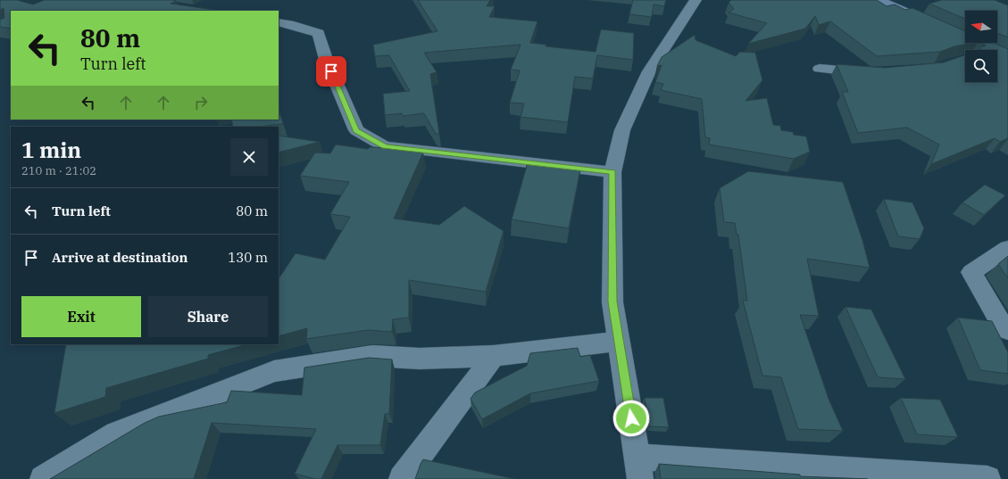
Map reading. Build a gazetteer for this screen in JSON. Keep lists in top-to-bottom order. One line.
{"north":"left","page":{"turn":["80 m","Turn left"],"heading":["1 min","210 m · 21:02"],"list":[{"name":"Turn left","value":"80 m"},{"name":"Arrive at destination","value":"130 m"}],"buttons":["Exit","Share"]}}
